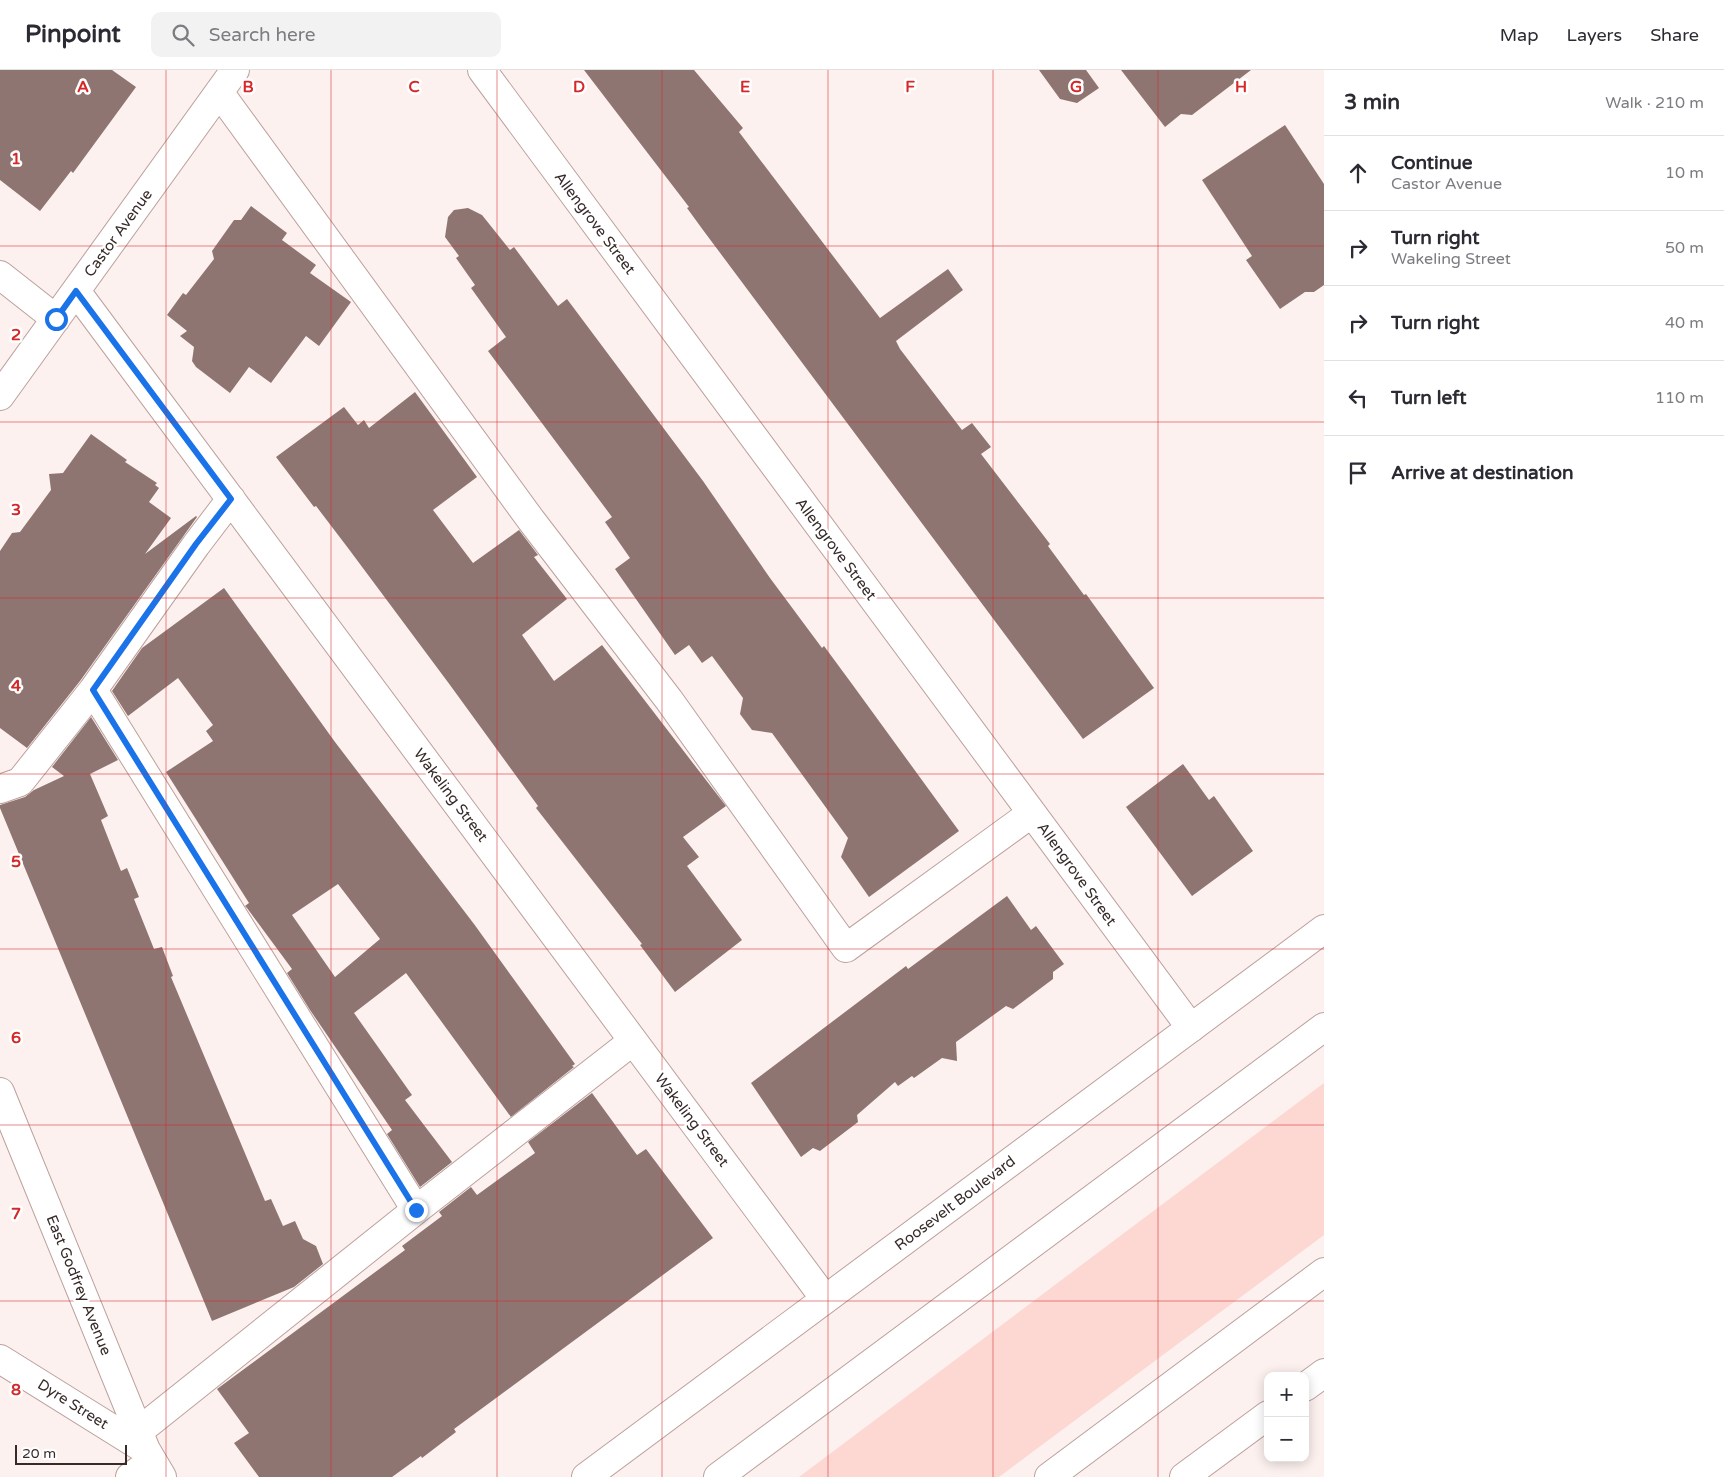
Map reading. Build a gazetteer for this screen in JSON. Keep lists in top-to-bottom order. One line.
{"streets":{"main road":["Allengrove Street","Castor Avenue","Wakeling Street","Roosevelt Boulevard","East Godfrey Avenue","Dyre Street"]},"crossings":[["Allengrove Street","Roosevelt Boulevard"],["Castor Avenue","Wakeling Street"],["Wakeling Street","Roosevelt Boulevard"],["East Godfrey Avenue","Dyre Street"]],"scale_bar":"20 m","page":{"header":"Pinpoint","search":"Search here","nav":["Map","Layers","Share"],"heading":["3 min","Walk · 210 m"],"list":[["Continue","Castor Avenue","10 m"],["Turn right","Wakeling Street","50 m"],["Turn right","40 m"],["Turn left","110 m"],"Arrive at destination"],"map_buttons":["+","−"],"scale":"20 m"},"grid":{"columns":["A","B","C","D","E","F","G","H"],"rows":["1","2","3","4","5","6","7","8"]}}
